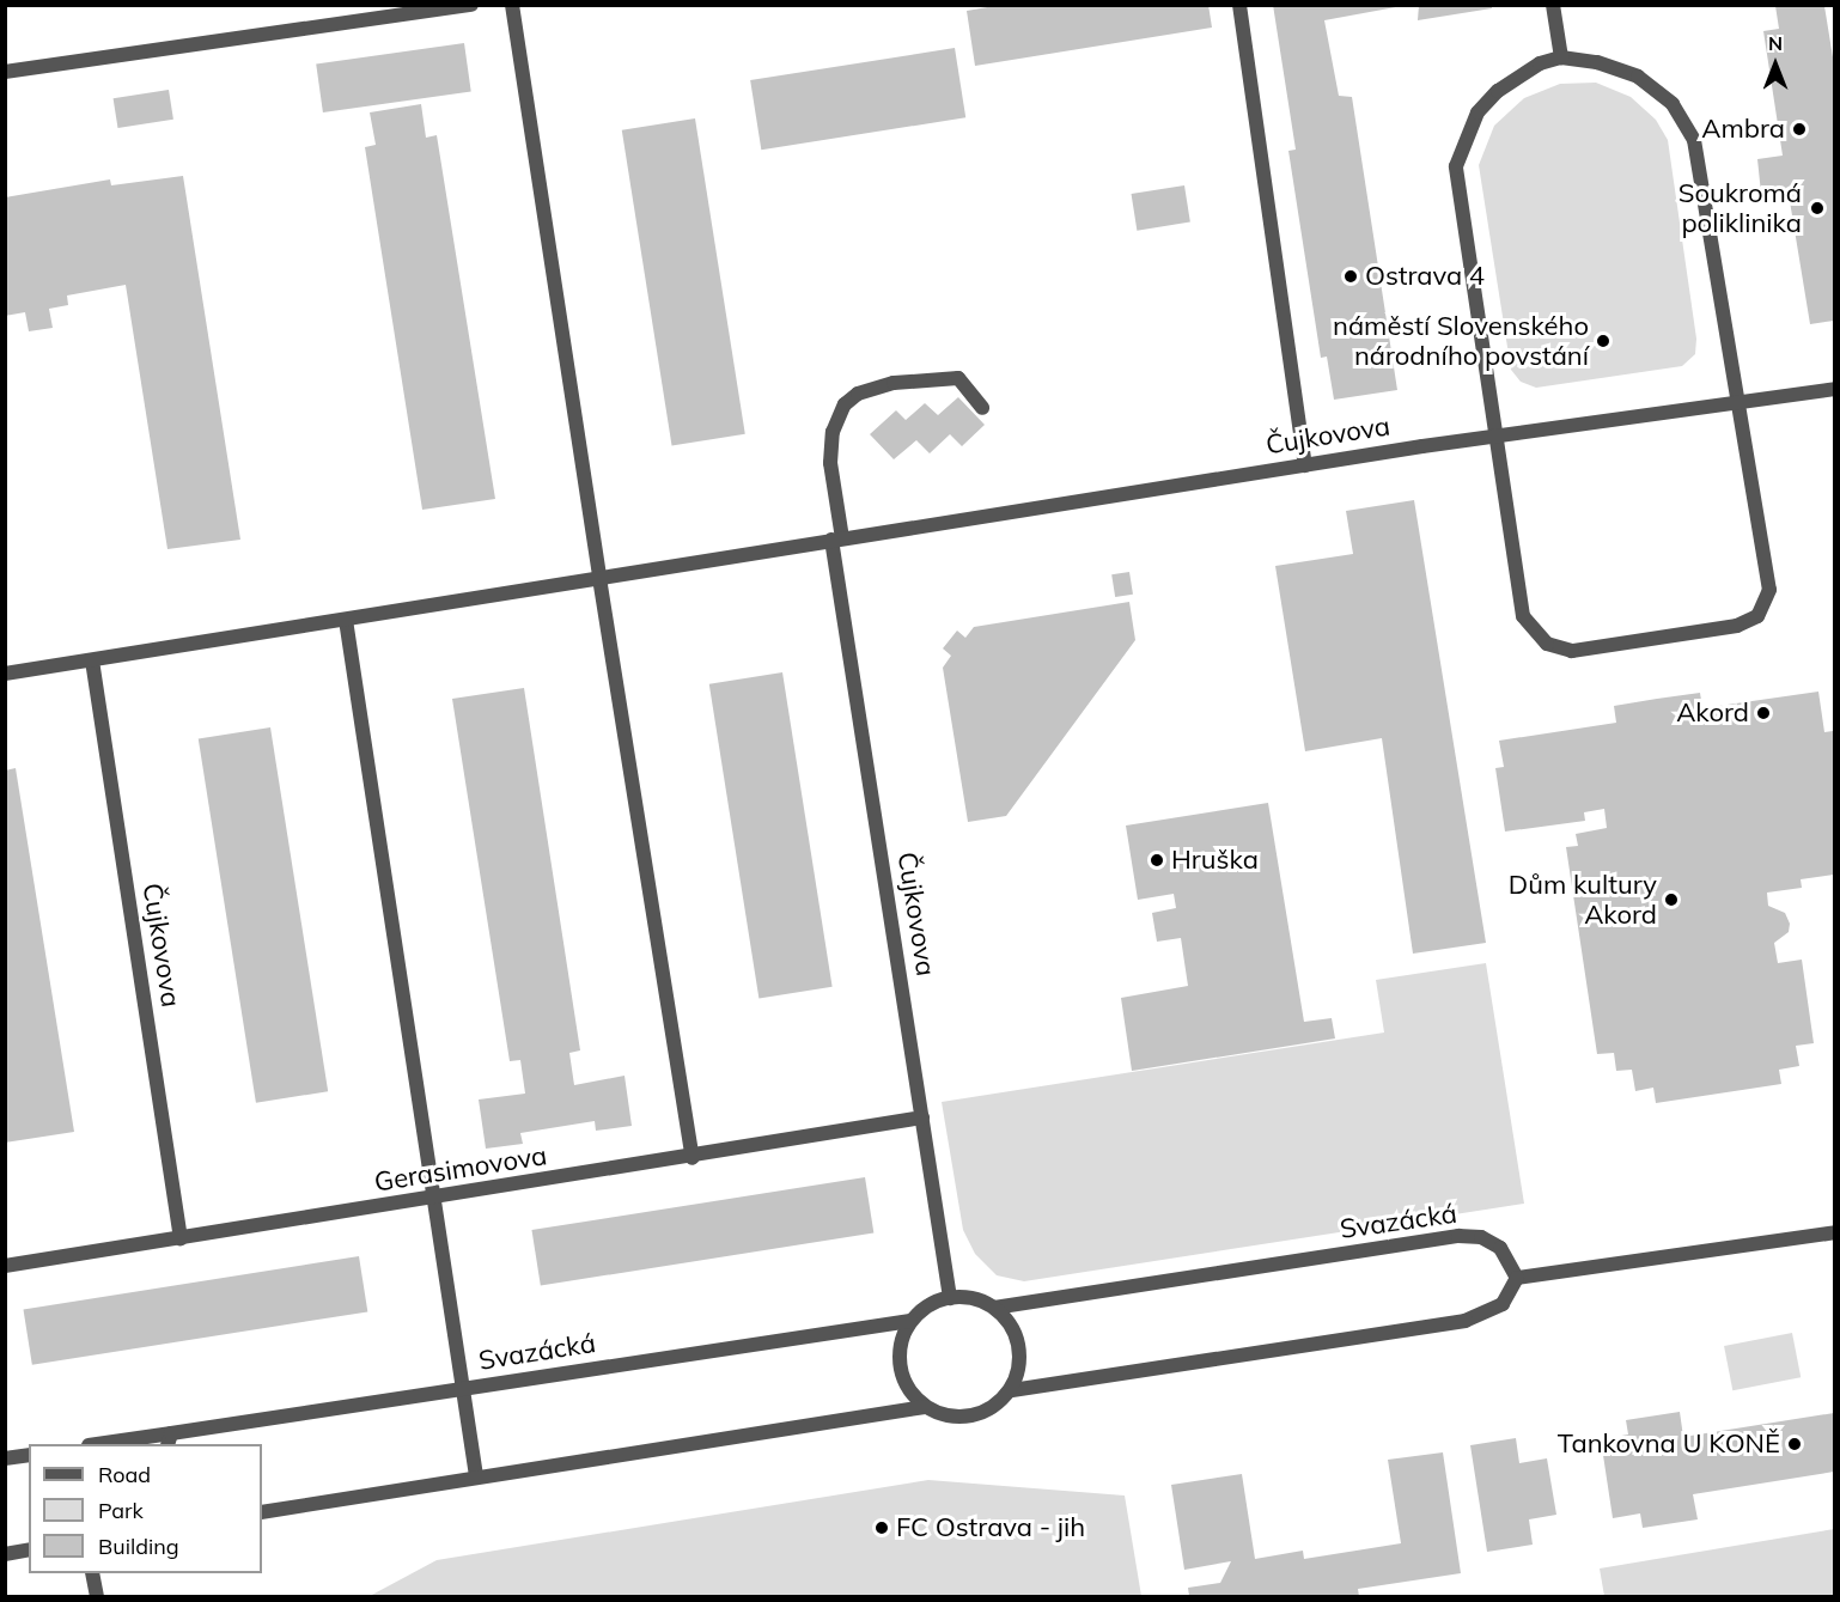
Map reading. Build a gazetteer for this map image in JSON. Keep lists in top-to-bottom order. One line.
{"streets":{"street":["Čujkovova","Gerasimovova","Svazácká"]},"crossings":[["Čujkovova","Gerasimovova"],["Čujkovova","Svazácká"]],"places":["Ambra","Soukromá poliklinika","Ostrava 4","náměstí Slovenského národního povstání","Akord","Hruška","Dům kultury Akord","Tankovna U KONĚ","FC Ostrava - jih"],"legend":["Road","Park","Building"],"north":"top"}
